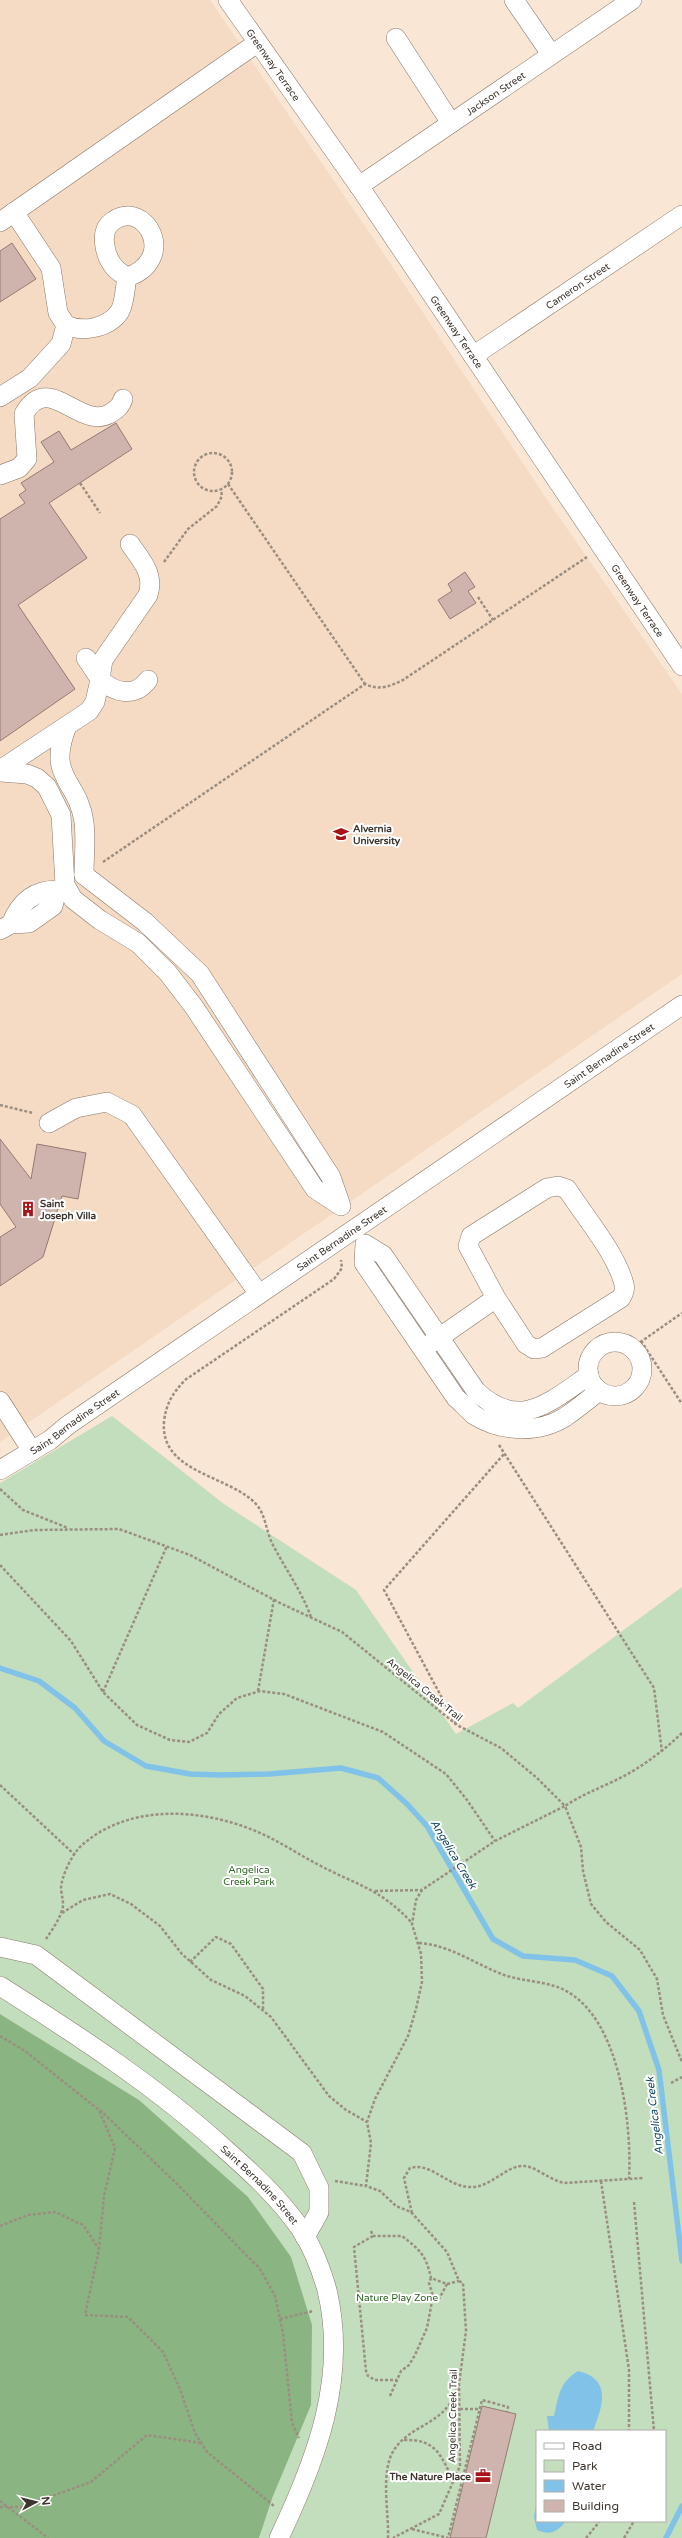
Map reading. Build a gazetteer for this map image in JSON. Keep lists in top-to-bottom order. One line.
{"streets":{"street":["Greenway Terrace","Jackson Street","Cameron Street","Saint Bernadine Street"],"path":["Angelica Creek Trail"]},"crossings":[["Greenway Terrace","Jackson Street"],["Greenway Terrace","Cameron Street"]],"water":["Angelica Creek"],"parks":["Angelica Creek Park","Nature Play Zone"],"places":{"school or university":["Alvernia University"],"building":["Saint Joseph Villa"],"office":["The Nature Place"]},"legend":["Road","Park","Water","Building"],"north":"right"}
